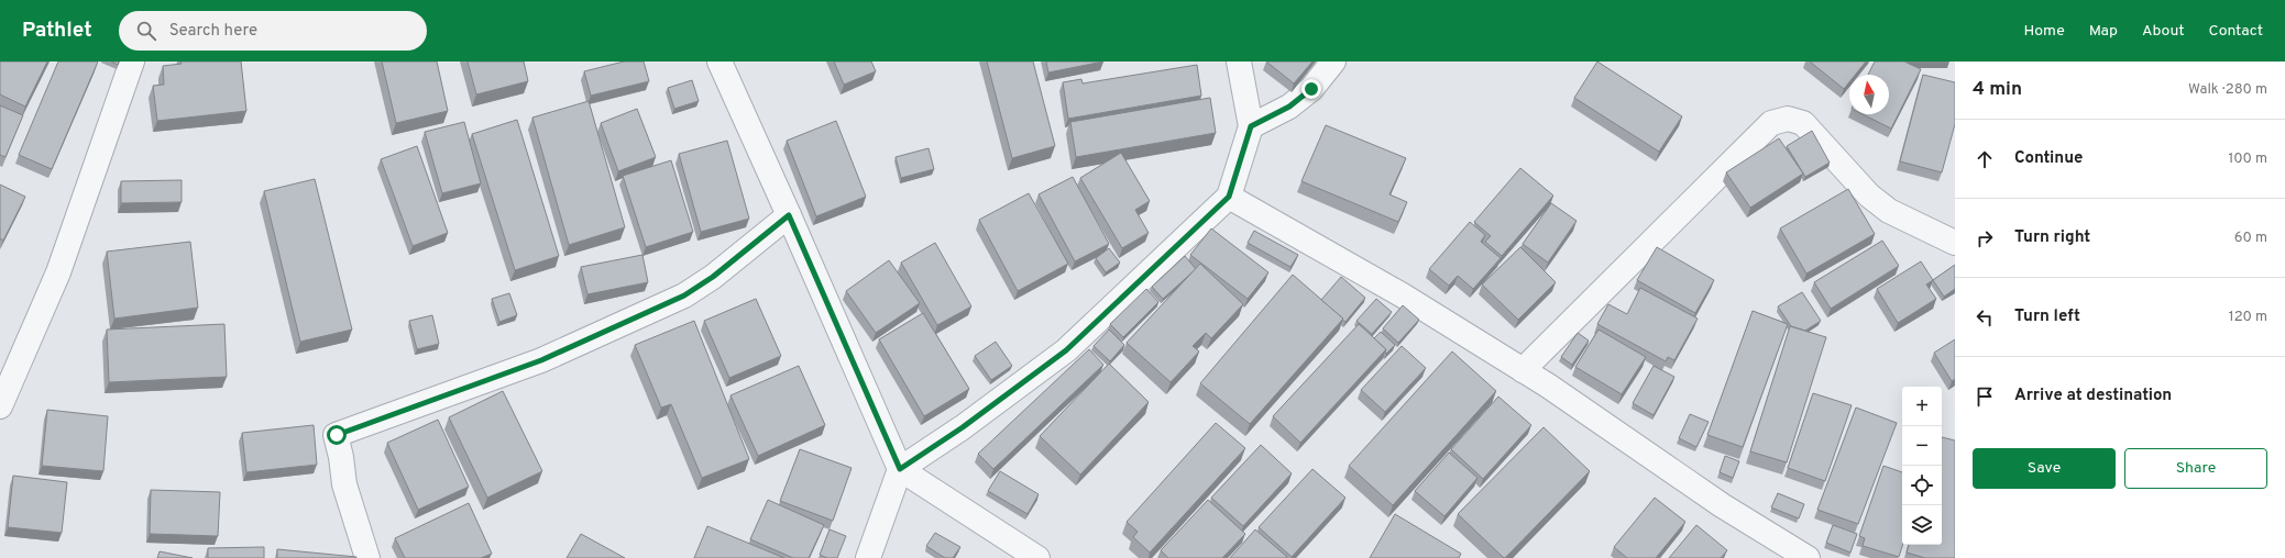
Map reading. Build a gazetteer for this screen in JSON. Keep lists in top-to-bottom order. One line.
{"north":"top","page":{"header":"Pathlet","search":"Search here","nav":["Home","Map","About","Contact"],"heading":["4 min","Walk · 280 m"],"list":[["Continue","100 m"],["Turn right","60 m"],["Turn left","120 m"],"Arrive at destination"],"map_buttons":["+","−"],"buttons":["Save","Share"]}}
